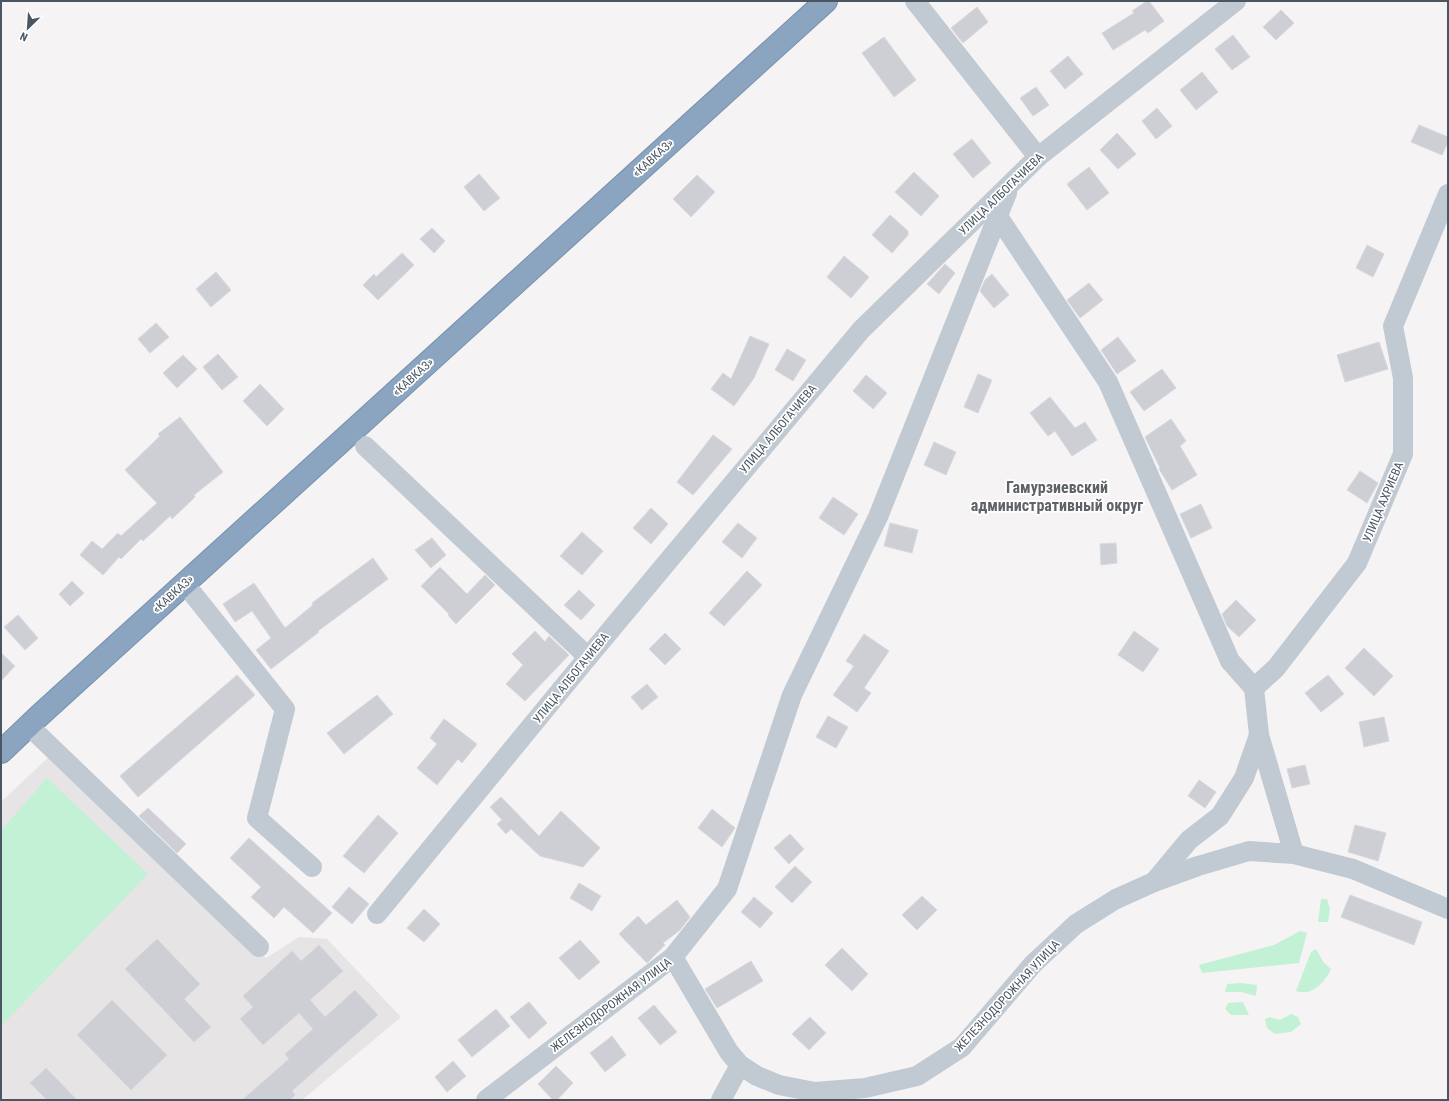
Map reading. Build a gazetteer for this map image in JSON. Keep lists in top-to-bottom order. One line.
{"streets":{"highway":["«КАВКАЗ»"],"street":["УЛИЦА АЛБОГАЧИЕВА","УЛИЦА АХРИЕВА","ЖЕЛЕЗНОДОРОЖНАЯ УЛИЦА"]},"districts":["Гамурзиевский административный округ"],"north":"bottom left"}
